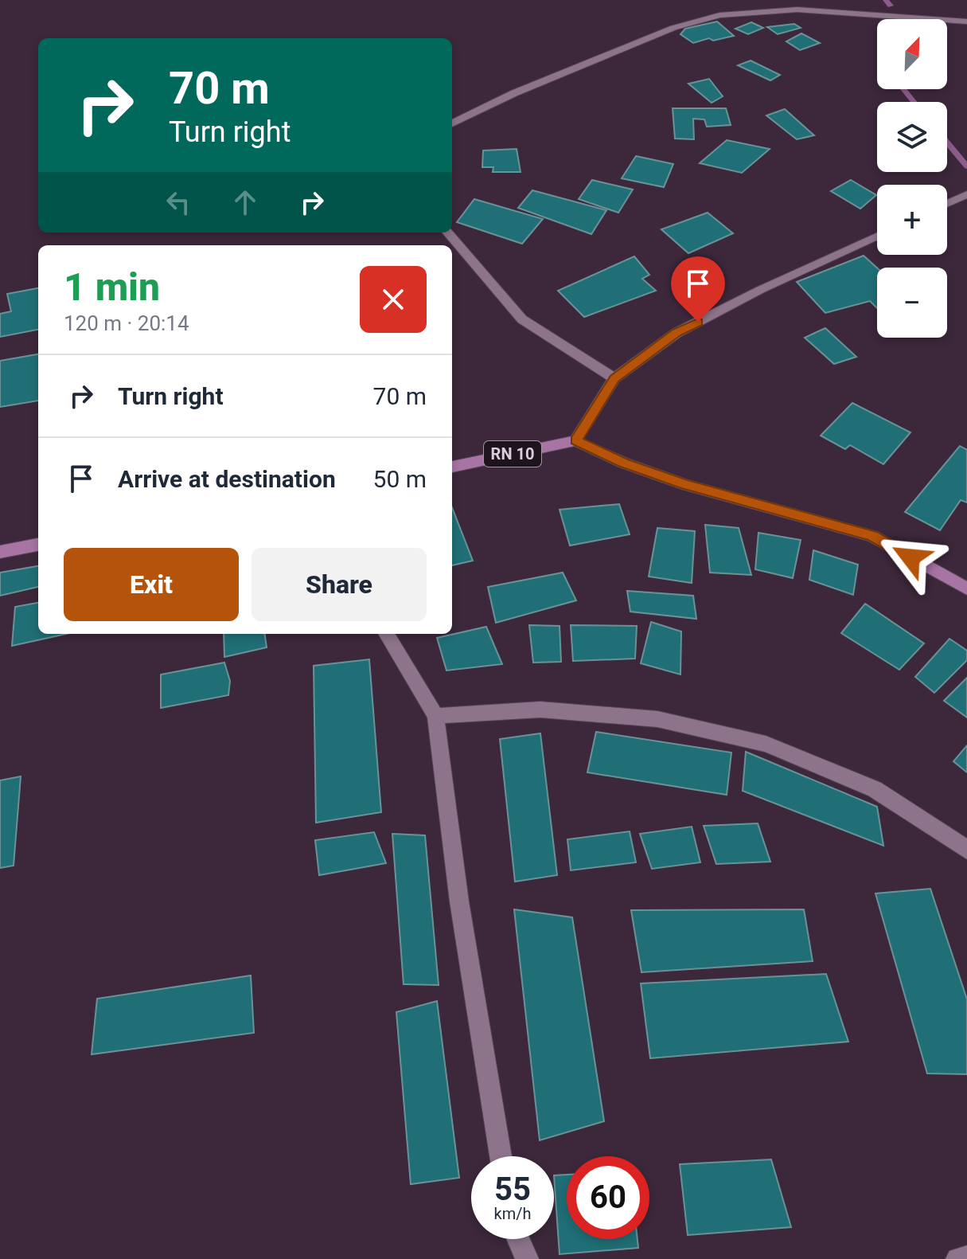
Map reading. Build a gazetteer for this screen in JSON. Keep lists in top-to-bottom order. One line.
{"streets":{"main road":["RN 10"]},"north":"top right","page":{"map_buttons":["+","−"],"turn":["70 m","Turn right"],"heading":["1 min","120 m · 20:14"],"list":[{"name":"Turn right","value":"70 m"},{"name":"Arrive at destination","value":"50 m"}],"buttons":["Exit","Share"],"speed":"55 km/h","limit":"60"}}
